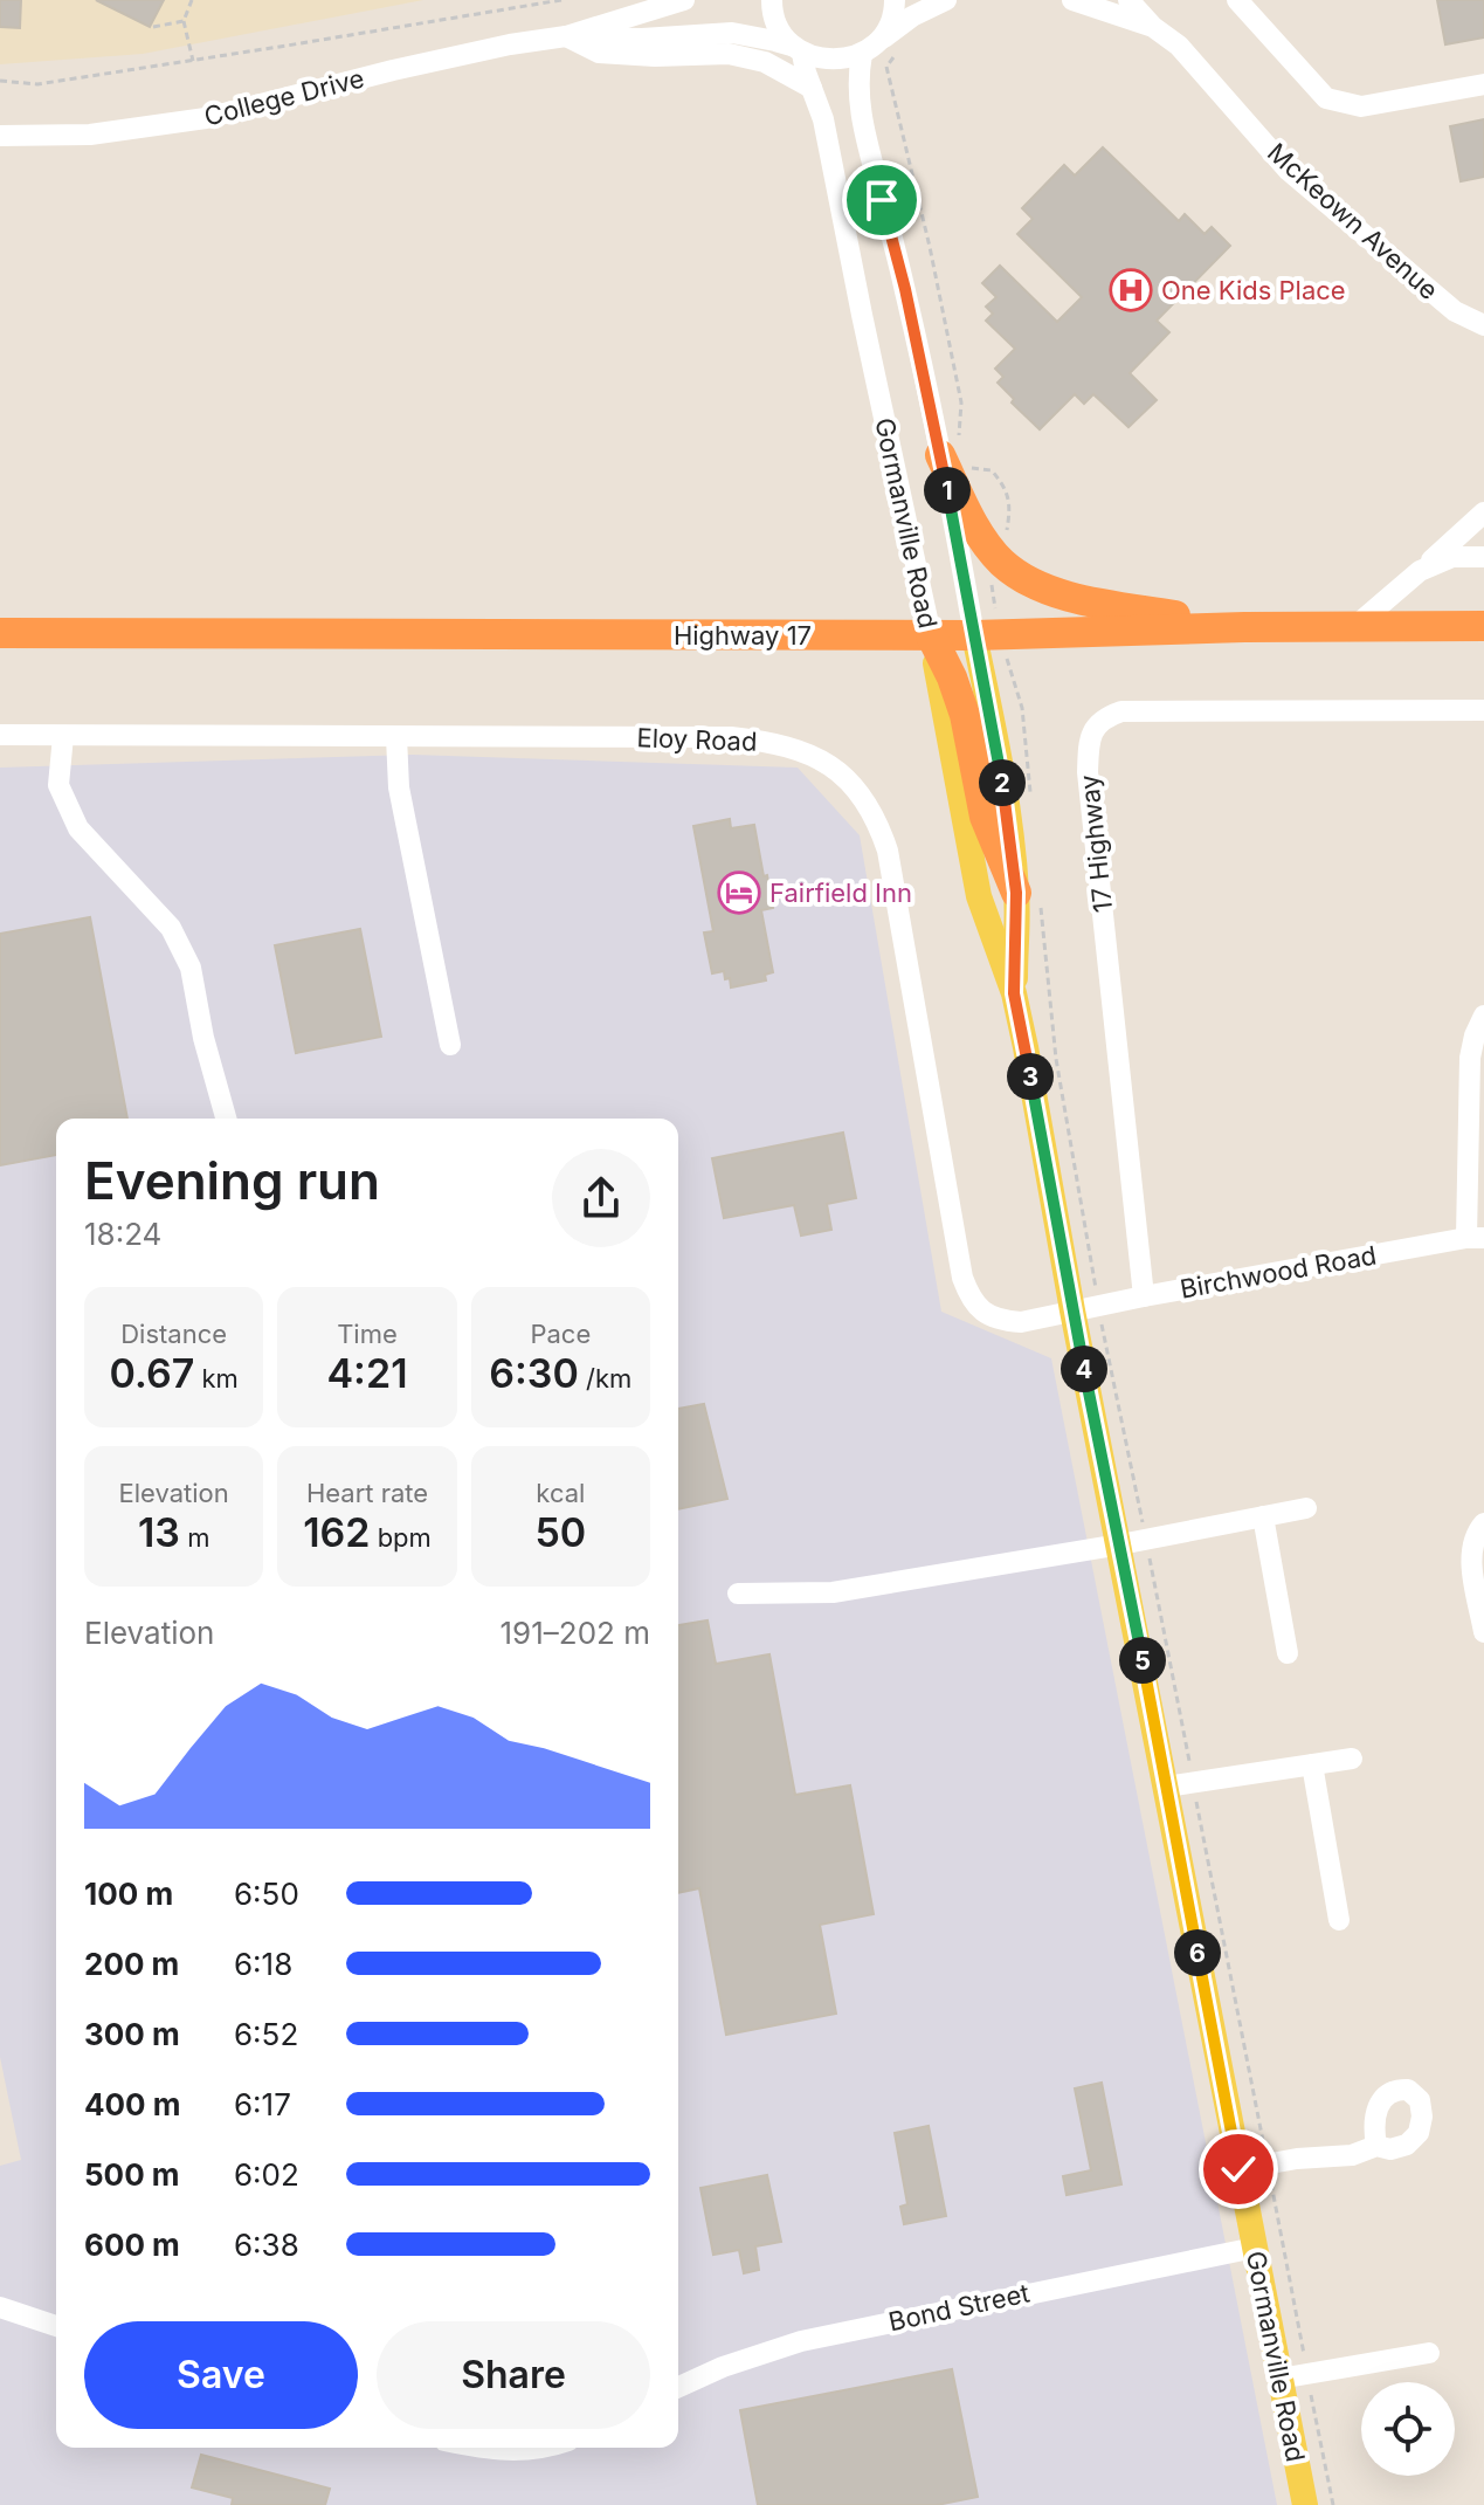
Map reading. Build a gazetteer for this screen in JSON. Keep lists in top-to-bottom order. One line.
{"streets":{"highway":["Highway 17"],"main road":["Gormanville Road"],"street":["College Drive","McKeown Avenue","Eloy Road","17 Highway","Birchwood Road","Bond Street"]},"crossings":[["College Drive","Gormanville Road"],["Gormanville Road","Highway 17"],["Gormanville Road","Eloy Road"],["Gormanville Road","Birchwood Road"],["Gormanville Road","Bond Street"],["Eloy Road","Birchwood Road"],["17 Highway","Birchwood Road"]],"places":{"hospital":["One Kids Place"],"hotel":["Fairfield Inn"]},"page":{"pins":["1","2","3","4","5","6"],"heading":["Evening run","18:24"],"stats":[["Distance","0.67 km"],["Time","4:21"],["Pace","6:30 /km"],["Elevation","13 m"],["Heart rate","162 bpm"],["kcal","50"]],"chart":["Elevation","191–202 m"],"list":[{"name":"100 m","note":"6:50"},{"name":"200 m","note":"6:18"},{"name":"300 m","note":"6:52"},{"name":"400 m","note":"6:17"},{"name":"500 m","note":"6:02"},{"name":"600 m","note":"6:38"}],"buttons":["Save","Share"]}}
